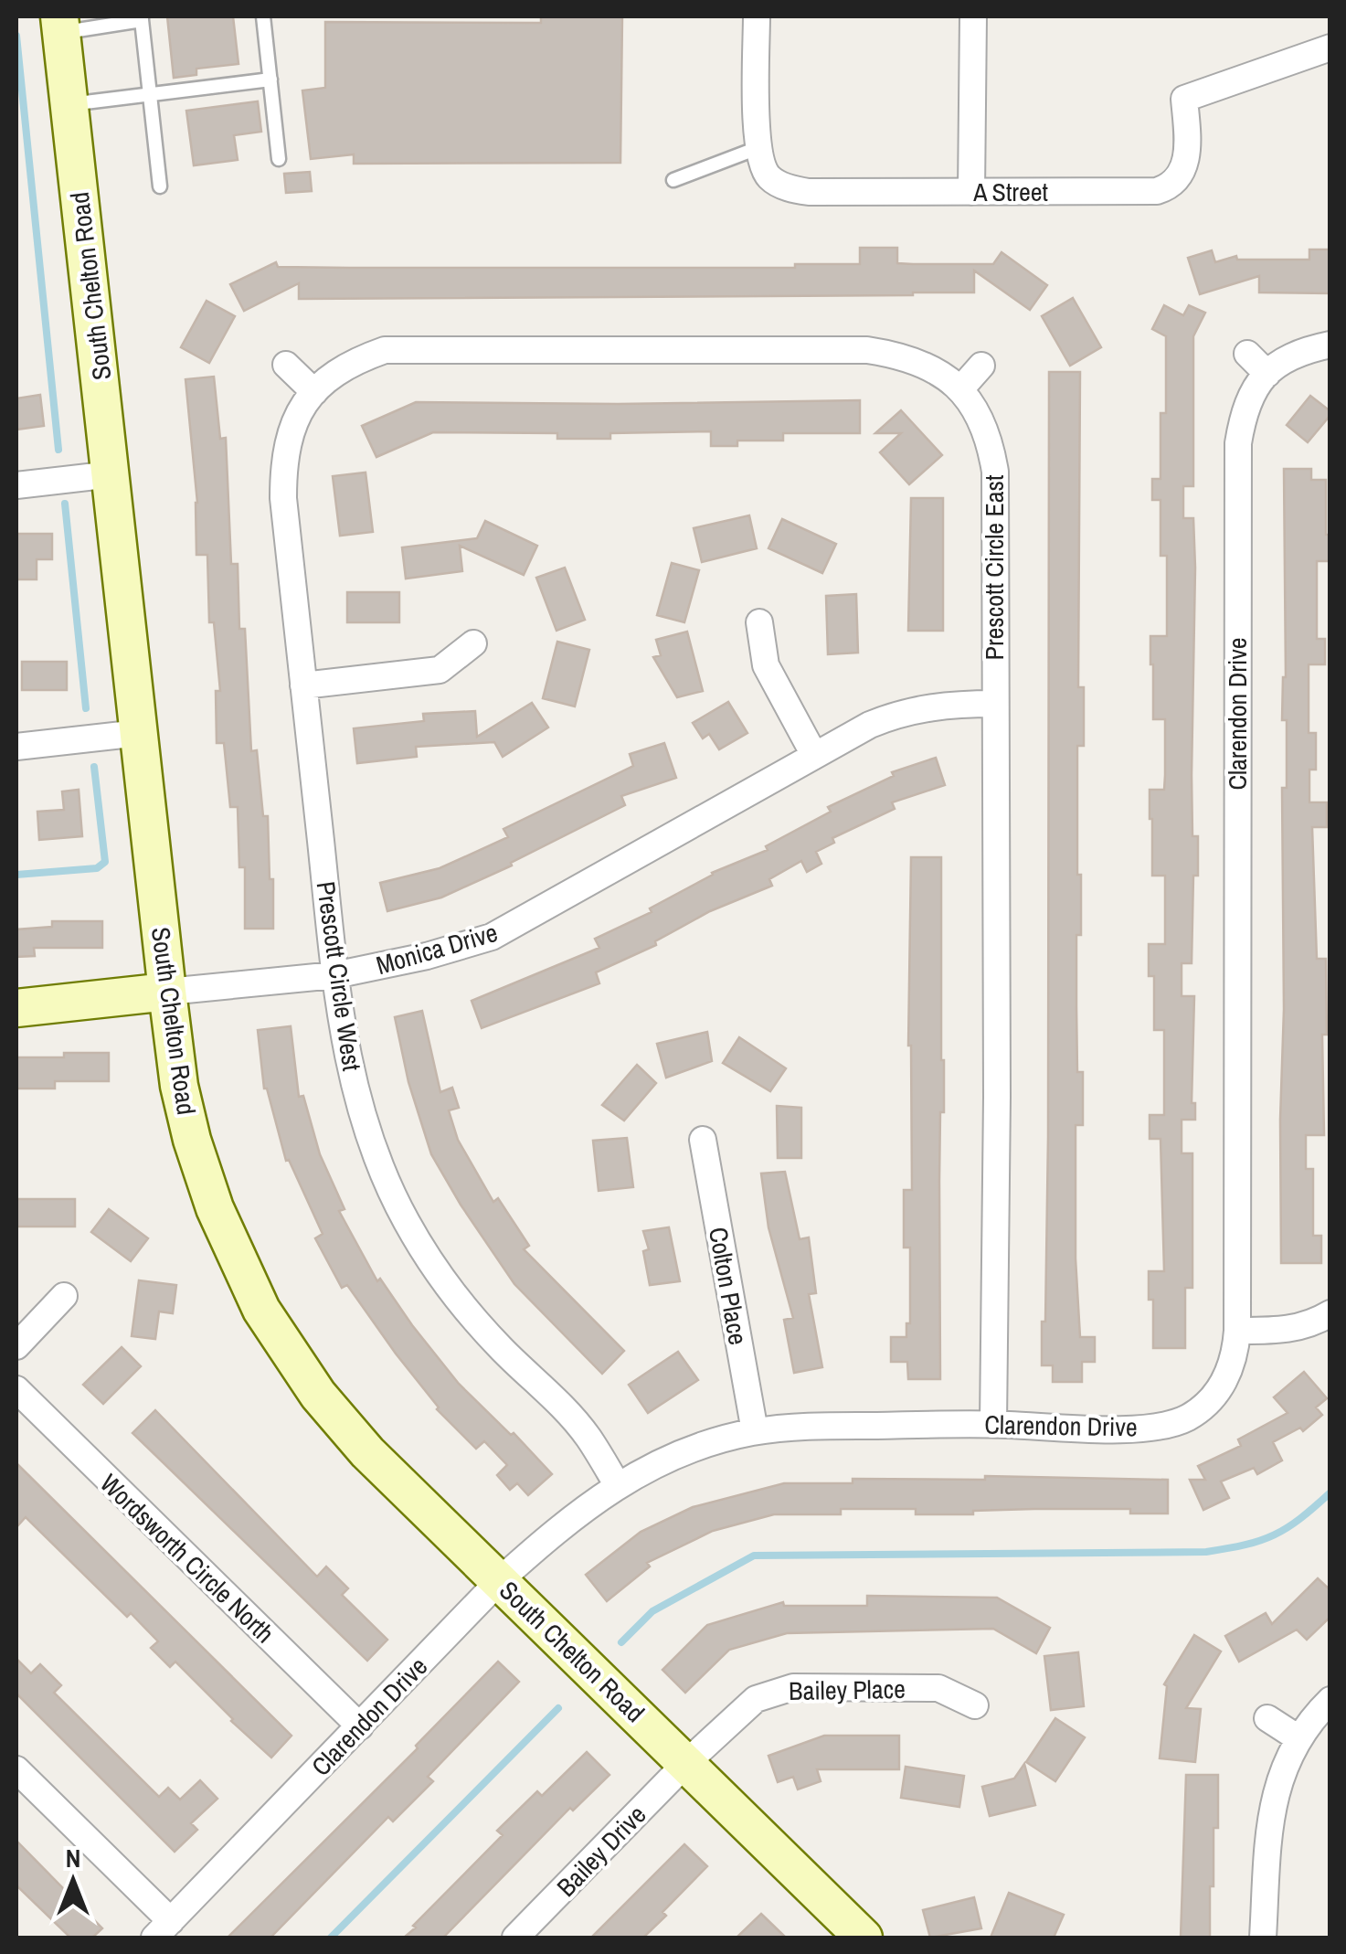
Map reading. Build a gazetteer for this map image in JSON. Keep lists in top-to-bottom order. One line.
{"streets":{"main road":["South Chelton Road","Monica Drive"],"street":["A Street","Prescott Circle East","Clarendon Drive","Prescott Circle West","Colton Place","Wordsworth Circle North","Bailey Place","Bailey Drive"]},"crossings":[["South Chelton Road","Clarendon Drive"],["South Chelton Road","Monica Drive"],["South Chelton Road","Bailey Place"],["South Chelton Road","Bailey Drive"],["Prescott Circle East","Clarendon Drive"],["Prescott Circle East","Monica Drive"],["Prescott Circle East","Prescott Circle West"],["Clarendon Drive","Prescott Circle West"],["Clarendon Drive","Colton Place"],["Clarendon Drive","Wordsworth Circle North"],["Monica Drive","Prescott Circle West"],["Bailey Place","Bailey Drive"]],"north":"top"}
